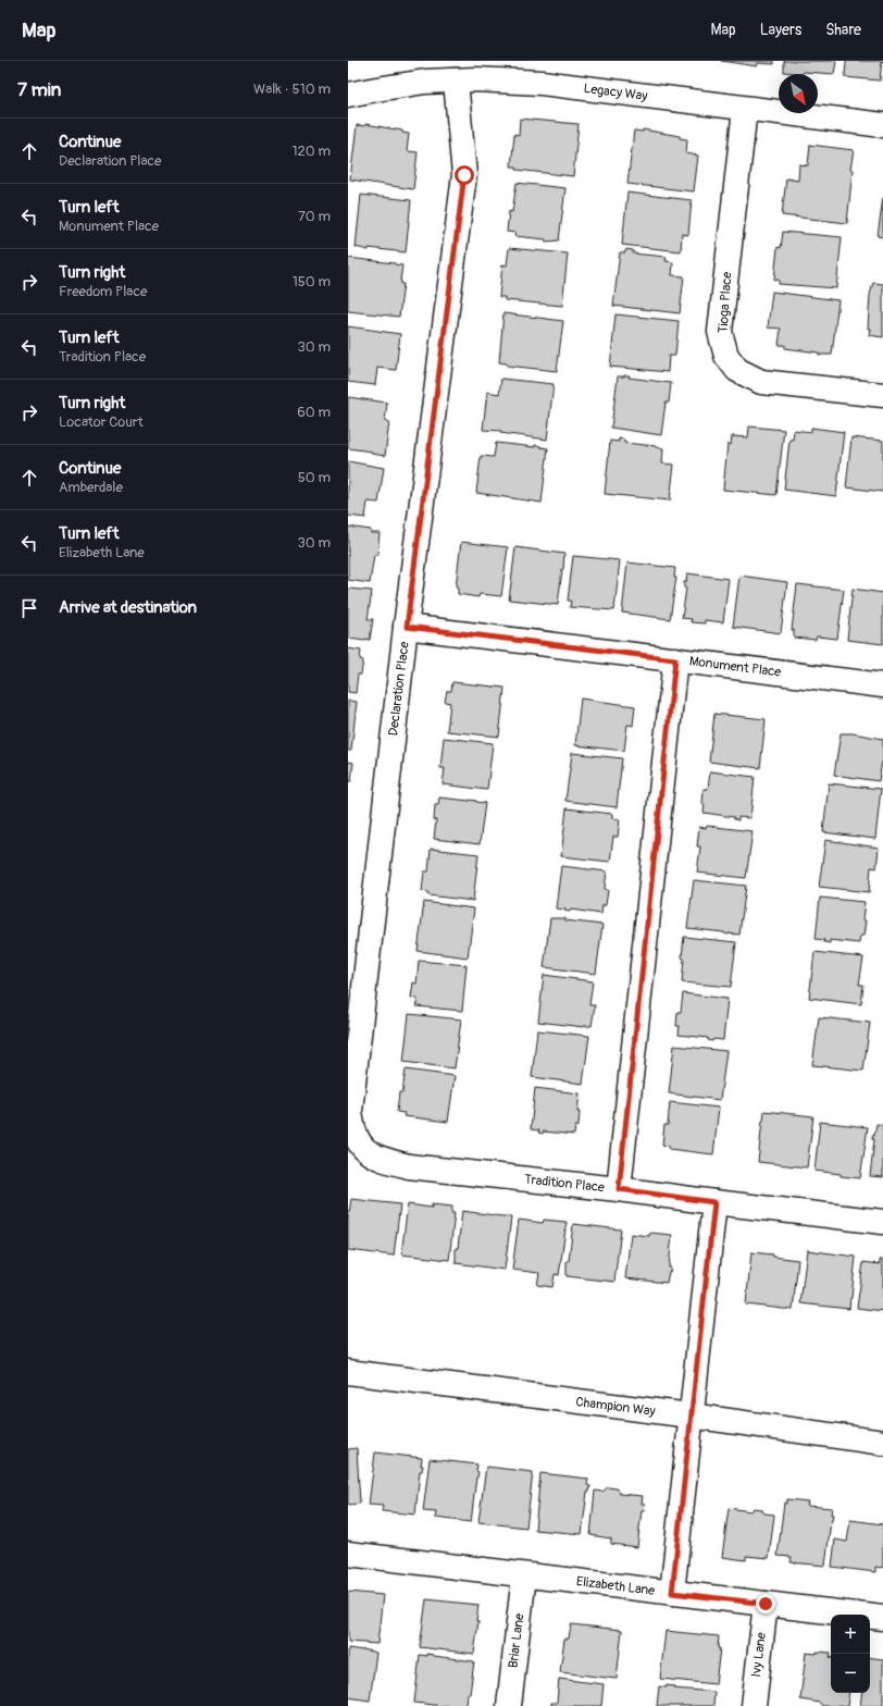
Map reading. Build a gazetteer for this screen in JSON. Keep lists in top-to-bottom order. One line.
{"streets":{"street":["Legacy Way","Tioga Place","Monument Place","Declaration Place","Tradition Place","Champion Way","Elizabeth Lane","Briar Lane","Ivy Lane"]},"crossings":[["Legacy Way","Tioga Place"],["Legacy Way","Declaration Place"],["Monument Place","Declaration Place"],["Declaration Place","Tradition Place"],["Elizabeth Lane","Briar Lane"],["Elizabeth Lane","Ivy Lane"]],"north":"bottom right","page":{"header":"Map","nav":["Map","Layers","Share"],"heading":["7 min","Walk · 510 m"],"list":[["Continue","Declaration Place","120 m"],["Turn left","Monument Place","70 m"],["Turn right","Freedom Place","150 m"],["Turn left","Tradition Place","30 m"],["Turn right","Locator Court","60 m"],["Continue","Amberdale","50 m"],["Turn left","Elizabeth Lane","30 m"],"Arrive at destination"],"map_buttons":["+","−"]}}
